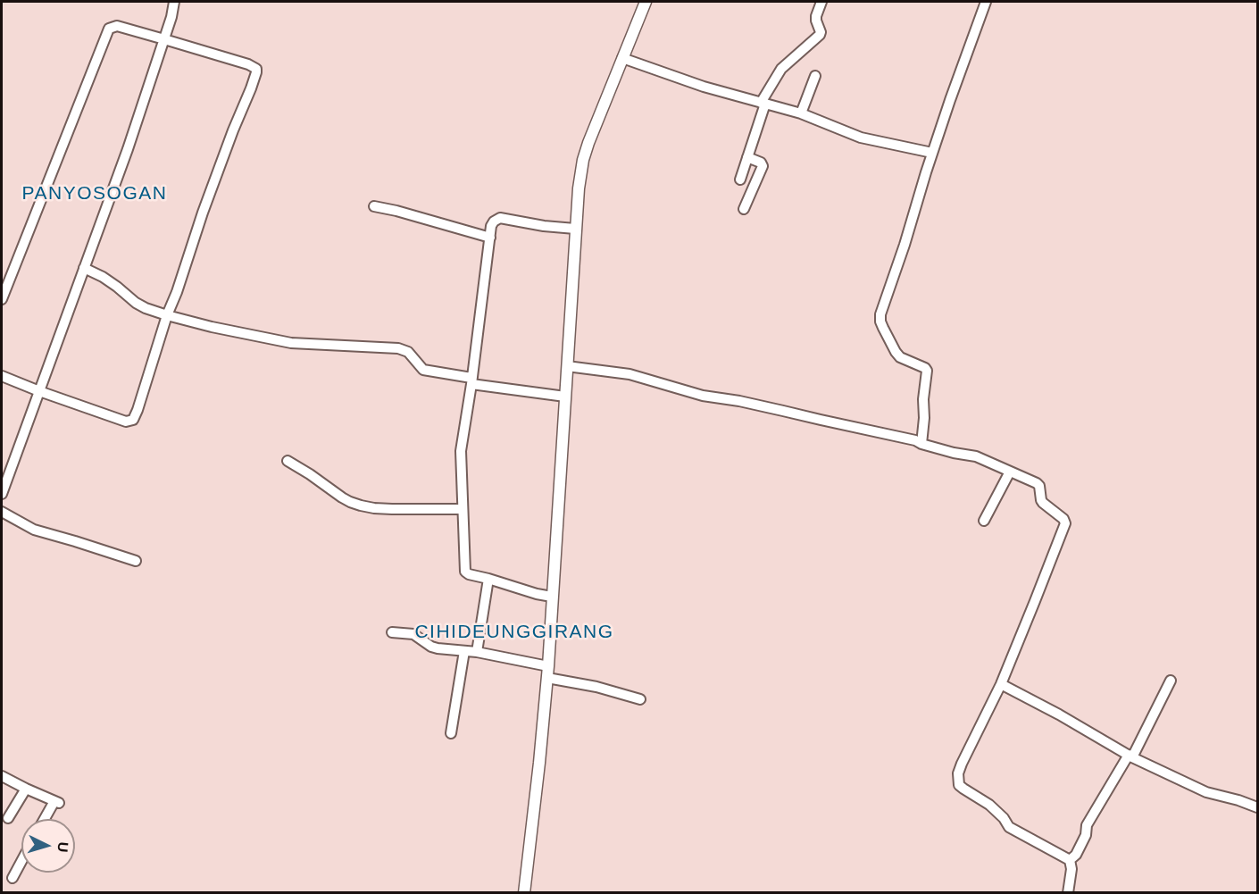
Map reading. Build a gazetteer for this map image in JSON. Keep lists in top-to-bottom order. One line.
{"districts":["PANYOSOGAN","CIHIDEUNGGIRANG"],"north":"right"}
